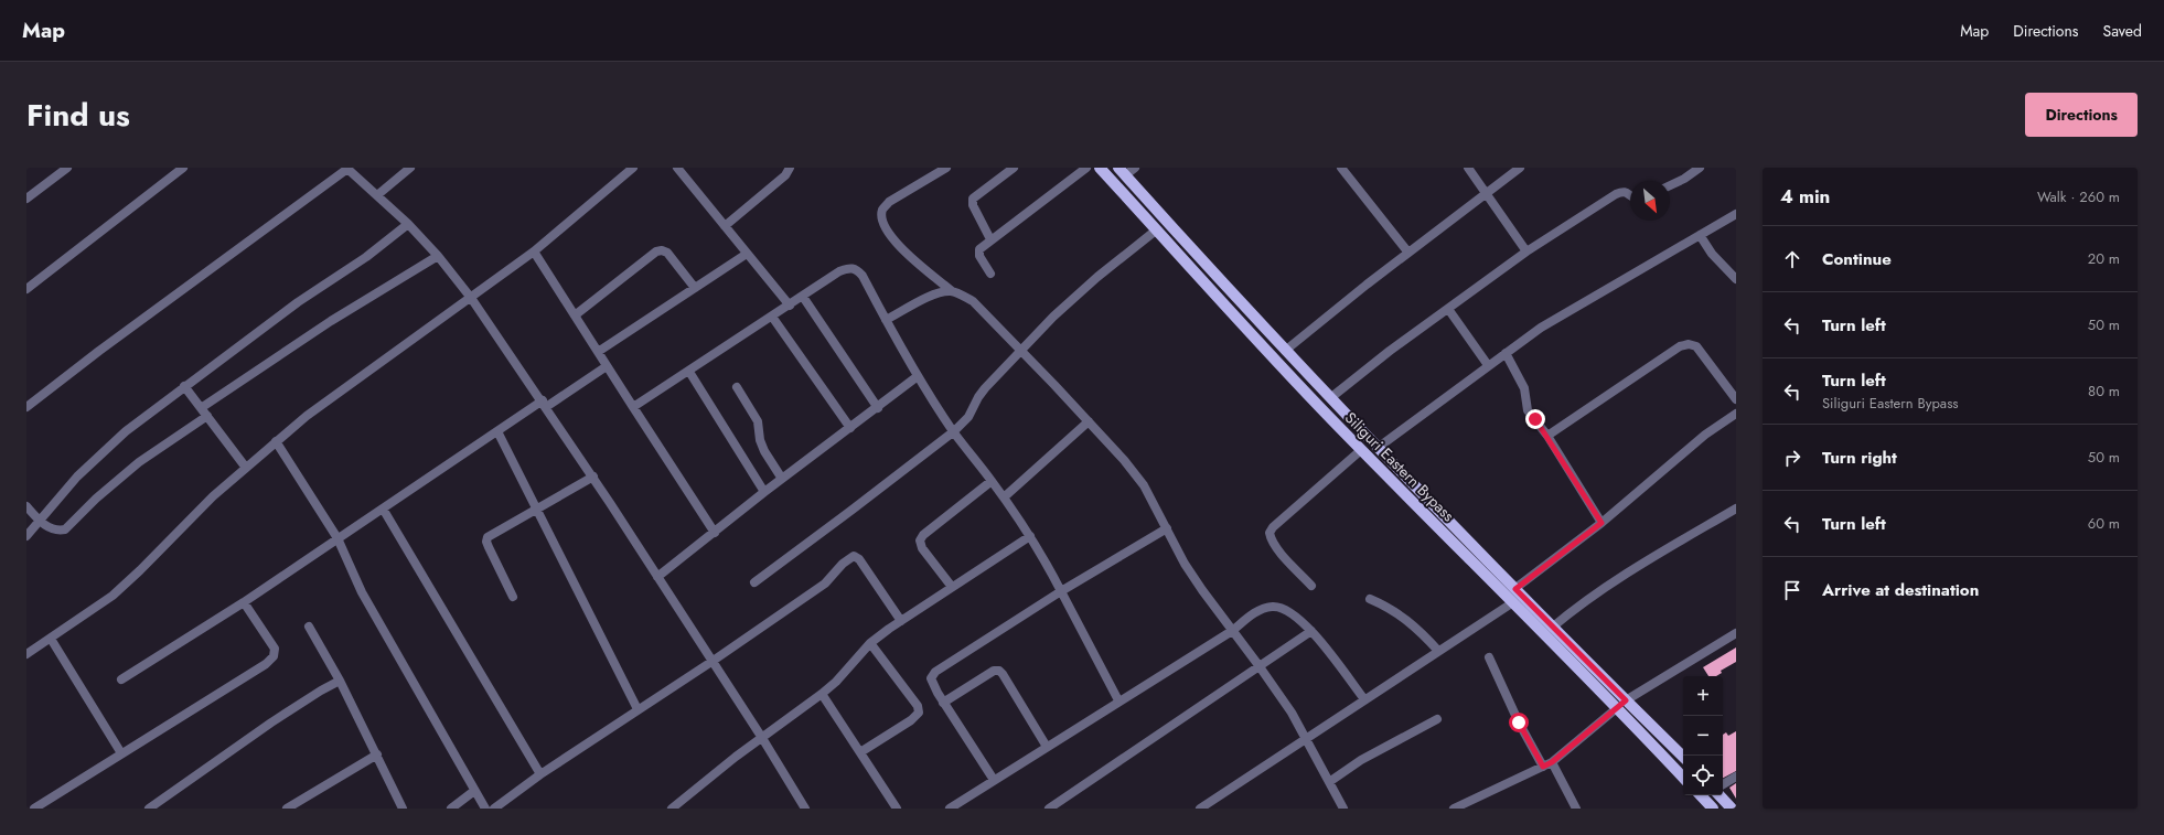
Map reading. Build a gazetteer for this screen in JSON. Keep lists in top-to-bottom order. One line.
{"streets":{"main road":["Siliguri Eastern Bypass"]},"north":"bottom right","page":{"header":"Map","nav":["Map","Directions","Saved"],"title":"Find us","buttons":"Directions","heading":["4 min","Walk · 260 m"],"list":[["Continue","20 m"],["Turn left","50 m"],["Turn left","Siliguri Eastern Bypass","80 m"],["Turn right","50 m"],["Turn left","60 m"],"Arrive at destination"],"map_buttons":["+","−"]}}
